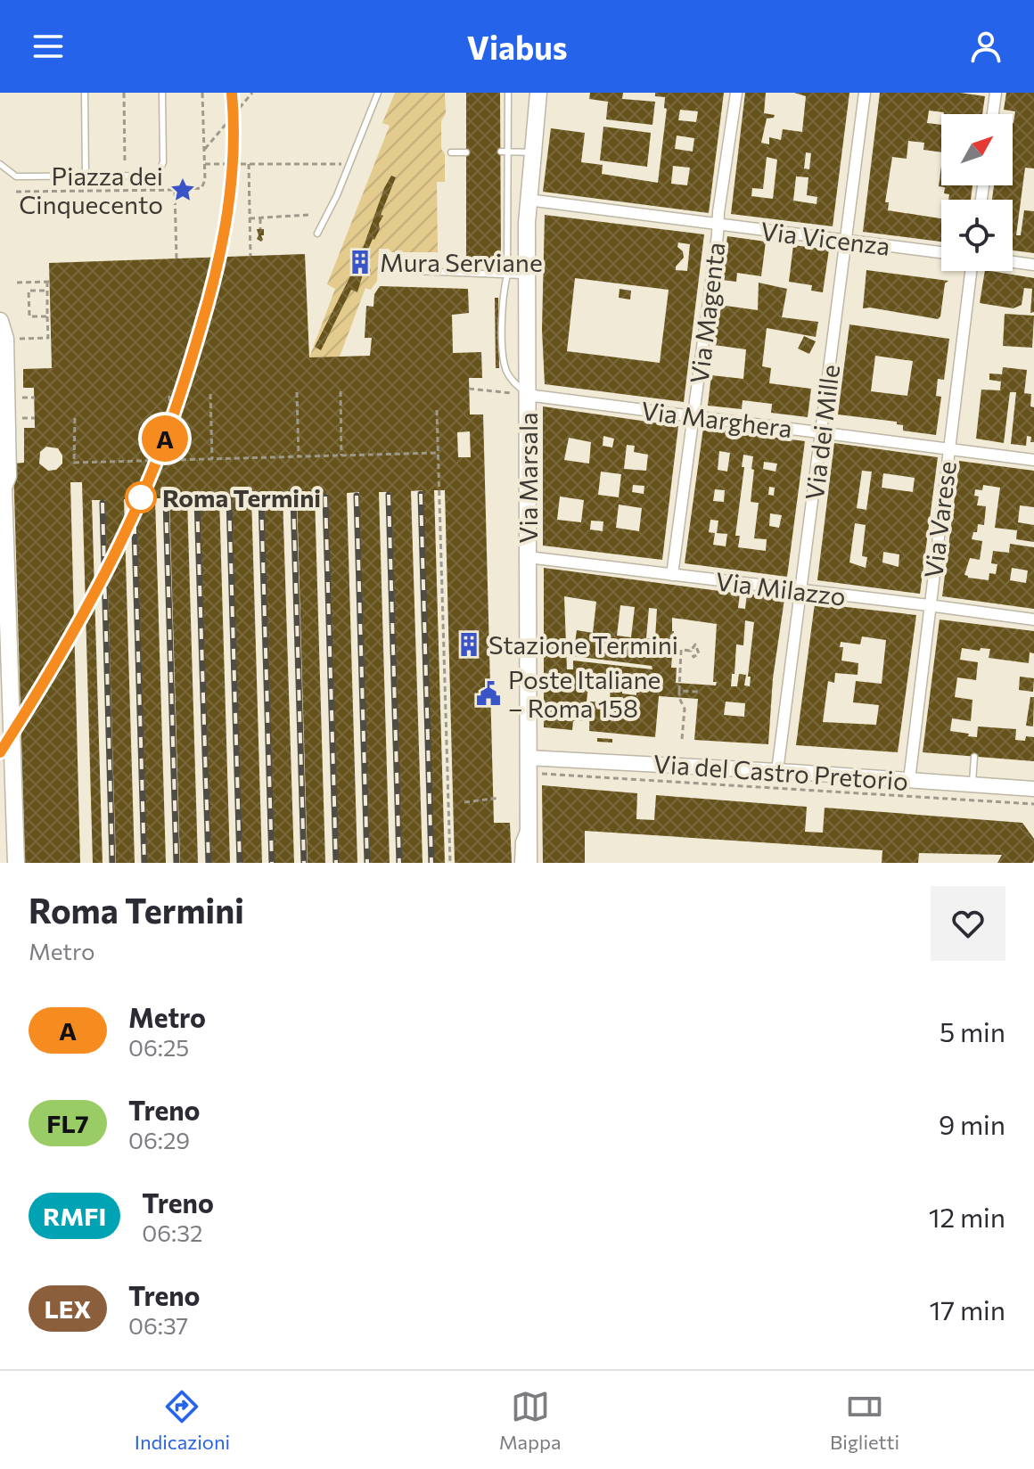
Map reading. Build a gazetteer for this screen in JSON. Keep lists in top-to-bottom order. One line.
{"streets":{"main road":["Via Marsala"],"street":["Via Vicenza","Via Magenta","Via Marghera","Via dei Mille","Via Varese","Via Milazzo","Via del Castro Pretorio"]},"crossings":[["Via Vicenza","Via Magenta"],["Via Vicenza","Via dei Mille"],["Via Vicenza","Via Marsala"],["Via Magenta","Via Marghera"],["Via Magenta","Via Milazzo"],["Via Marghera","Via dei Mille"],["Via Marghera","Via Marsala"],["Via Marghera","Via Varese"],["Via dei Mille","Via Milazzo"],["Via dei Mille","Via del Castro Pretorio"],["Via Marsala","Via Milazzo"],["Via Marsala","Via del Castro Pretorio"],["Via Varese","Via Milazzo"],["Via Varese","Via del Castro Pretorio"]],"places":{"place":["Piazza dei Cinquecento"],"building":["Mura Serviane","Stazione Termini"],"other":["Roma Termini"],"public building":["Poste Italiane – Roma 158"]},"lines":["metro line A"],"north":"top right","page":{"header":"Viabus","on_map":"A","heading":["Roma Termini","Metro"],"list":[{"mark":"A","name":"Metro","note":"06:25","value":"5 min"},{"mark":"FL7","name":"Treno","note":"06:29","value":"9 min"},{"mark":"RMFI","name":"Treno","note":"06:32","value":"12 min"},{"mark":"LEX","name":"Treno","note":"06:37","value":"17 min"}],"tabs":["Indicazioni","Mappa","Biglietti"]}}
